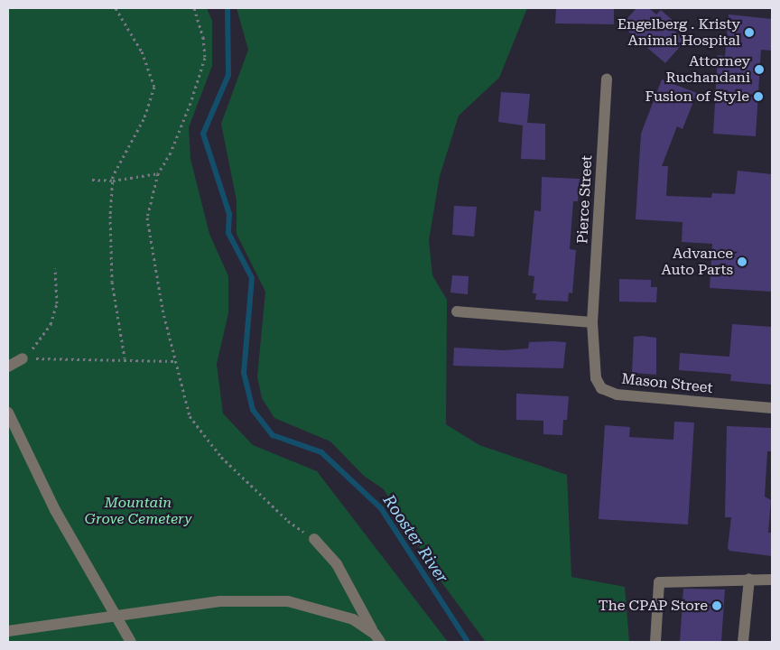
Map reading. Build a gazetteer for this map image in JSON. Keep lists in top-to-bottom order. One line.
{"streets":{"street":["Pierce Street","Mason Street"]},"crossings":[["Pierce Street","Mason Street"]],"water":["Rooster River"],"parks":["Mountain Grove Cemetery"],"places":["Engelberg . Kristy Animal Hospital","Attorney Ruchandani","Fusion of Style","Advance Auto Parts","The CPAP Store"]}
